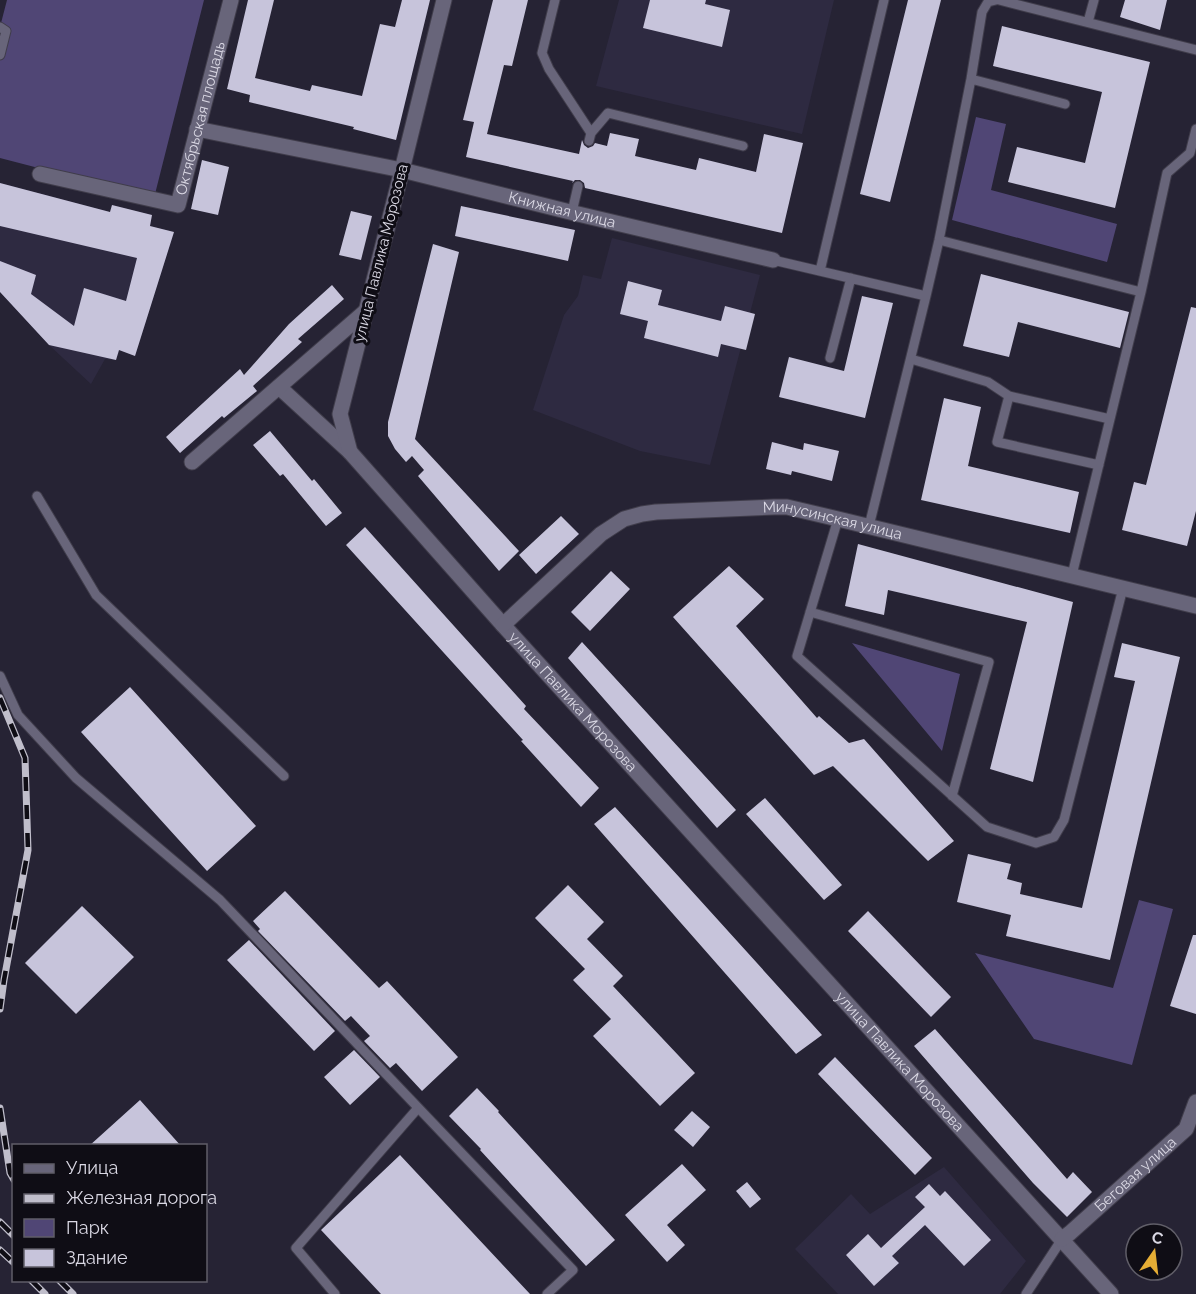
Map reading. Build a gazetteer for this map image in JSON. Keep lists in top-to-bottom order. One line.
{"streets":{"street":["Октябрьская площадь","Книжная улица","улица Павлика Морозова","Минусинская улица","Беговая улица"]},"crossings":[["Октябрьская площадь","Книжная улица"],["Книжная улица","улица Павлика Морозова"],["улица Павлика Морозова","Минусинская улица"],["улица Павлика Морозова","Беговая улица"]],"legend":["Улица","Железная дорога","Парк","Здание"],"north":"top"}
